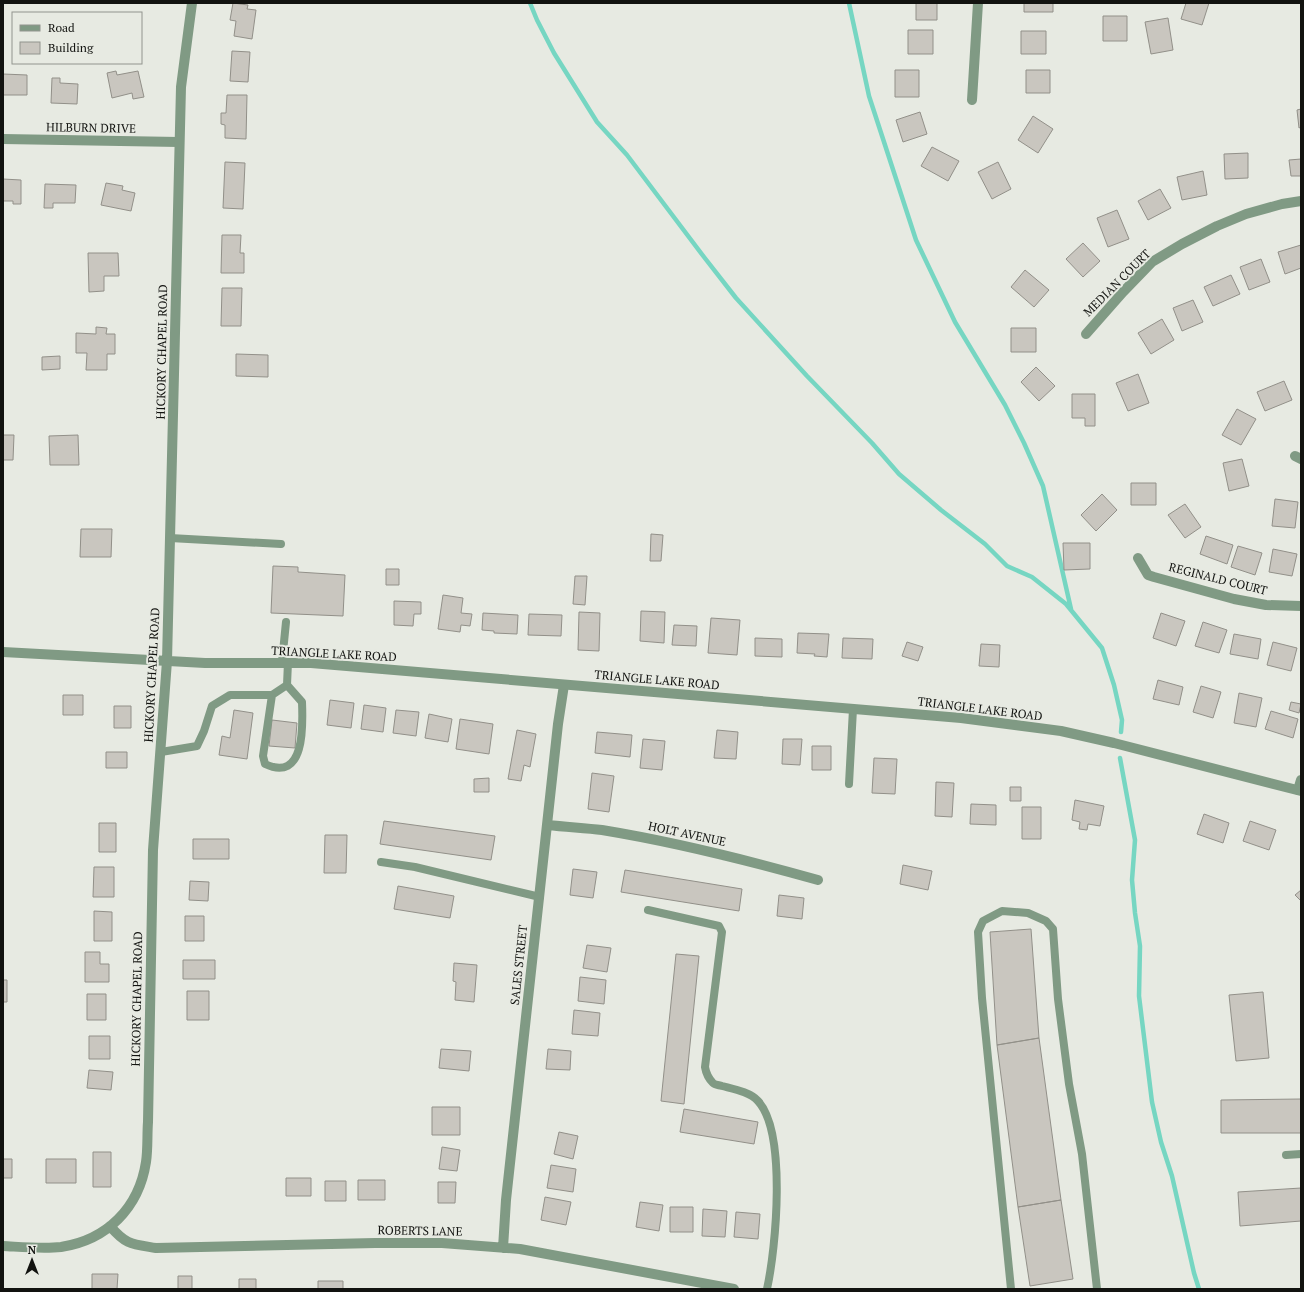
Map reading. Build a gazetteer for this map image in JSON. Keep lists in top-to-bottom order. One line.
{"streets":{"street":["HILBURN DRIVE","MEDIAN COURT","HICKORY CHAPEL ROAD","REGINALD COURT","TRIANGLE LAKE ROAD","HOLT AVENUE","SALES STREET","ROBERTS LANE"]},"crossings":[["HILBURN DRIVE","HICKORY CHAPEL ROAD"],["HICKORY CHAPEL ROAD","TRIANGLE LAKE ROAD"],["HICKORY CHAPEL ROAD","ROBERTS LANE"],["TRIANGLE LAKE ROAD","SALES STREET"],["HOLT AVENUE","SALES STREET"],["SALES STREET","ROBERTS LANE"]],"legend":["Road","Building"],"north":"top"}
